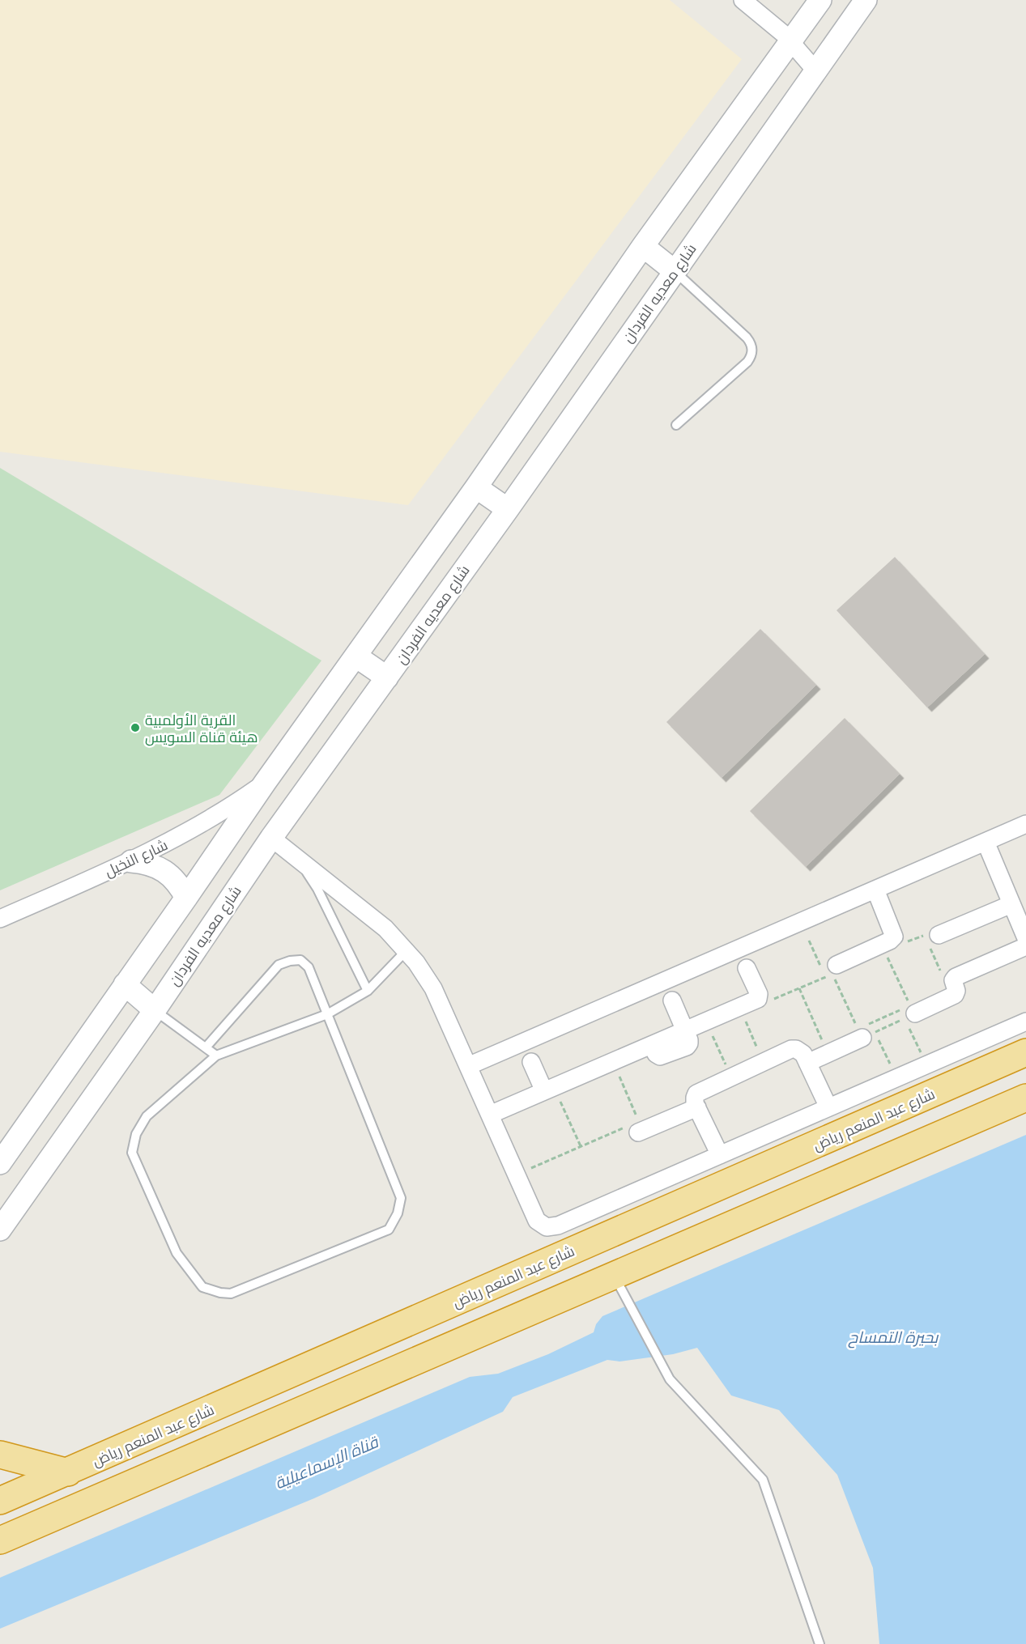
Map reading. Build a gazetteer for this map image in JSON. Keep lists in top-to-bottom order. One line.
{"streets":{"highway":["شارع عبد المنعم رياض"],"street":["شارع معديه الفردان","شارع النخيل"]},"water":["بحيرة التمساح","قناة الإسماعيلية"],"places":["القرية الأولمبية هيئة قناة السويس"]}
